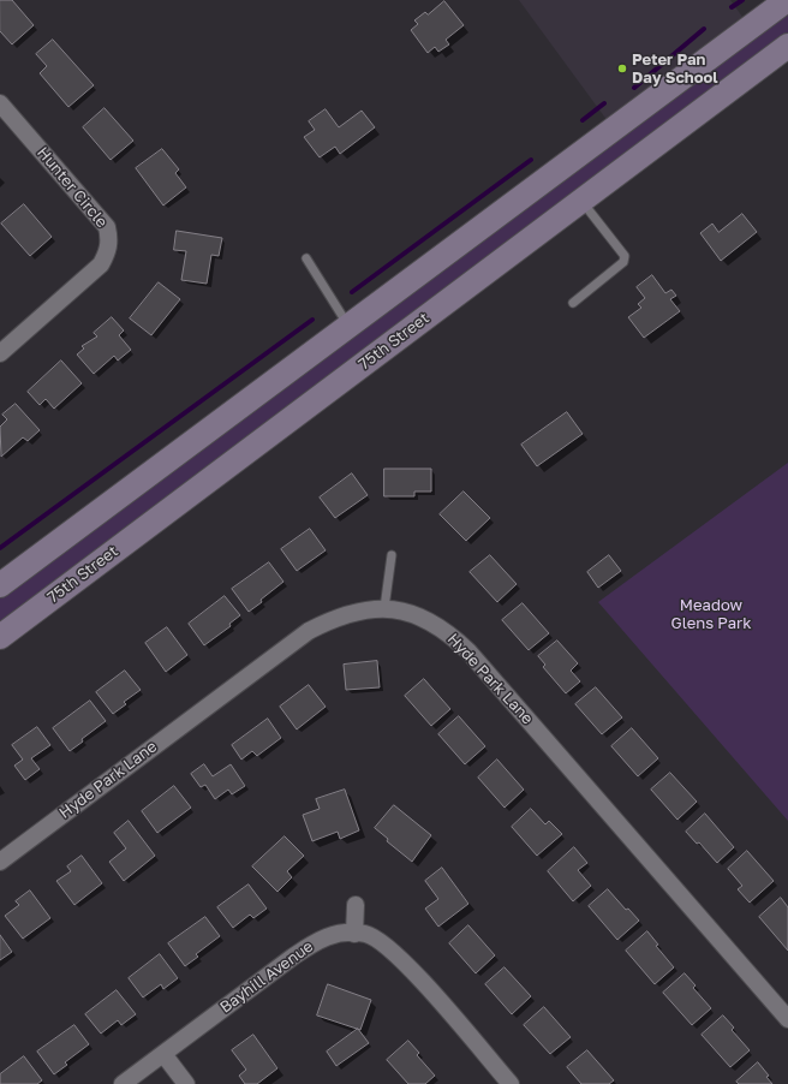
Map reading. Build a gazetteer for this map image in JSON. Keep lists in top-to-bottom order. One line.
{"streets":{"main road":["75th Street"],"street":["Hunter Circle","Hyde Park Lane","Bayhill Avenue"]},"parks":["Meadow Glens Park"],"places":["Peter Pan Day School"]}
